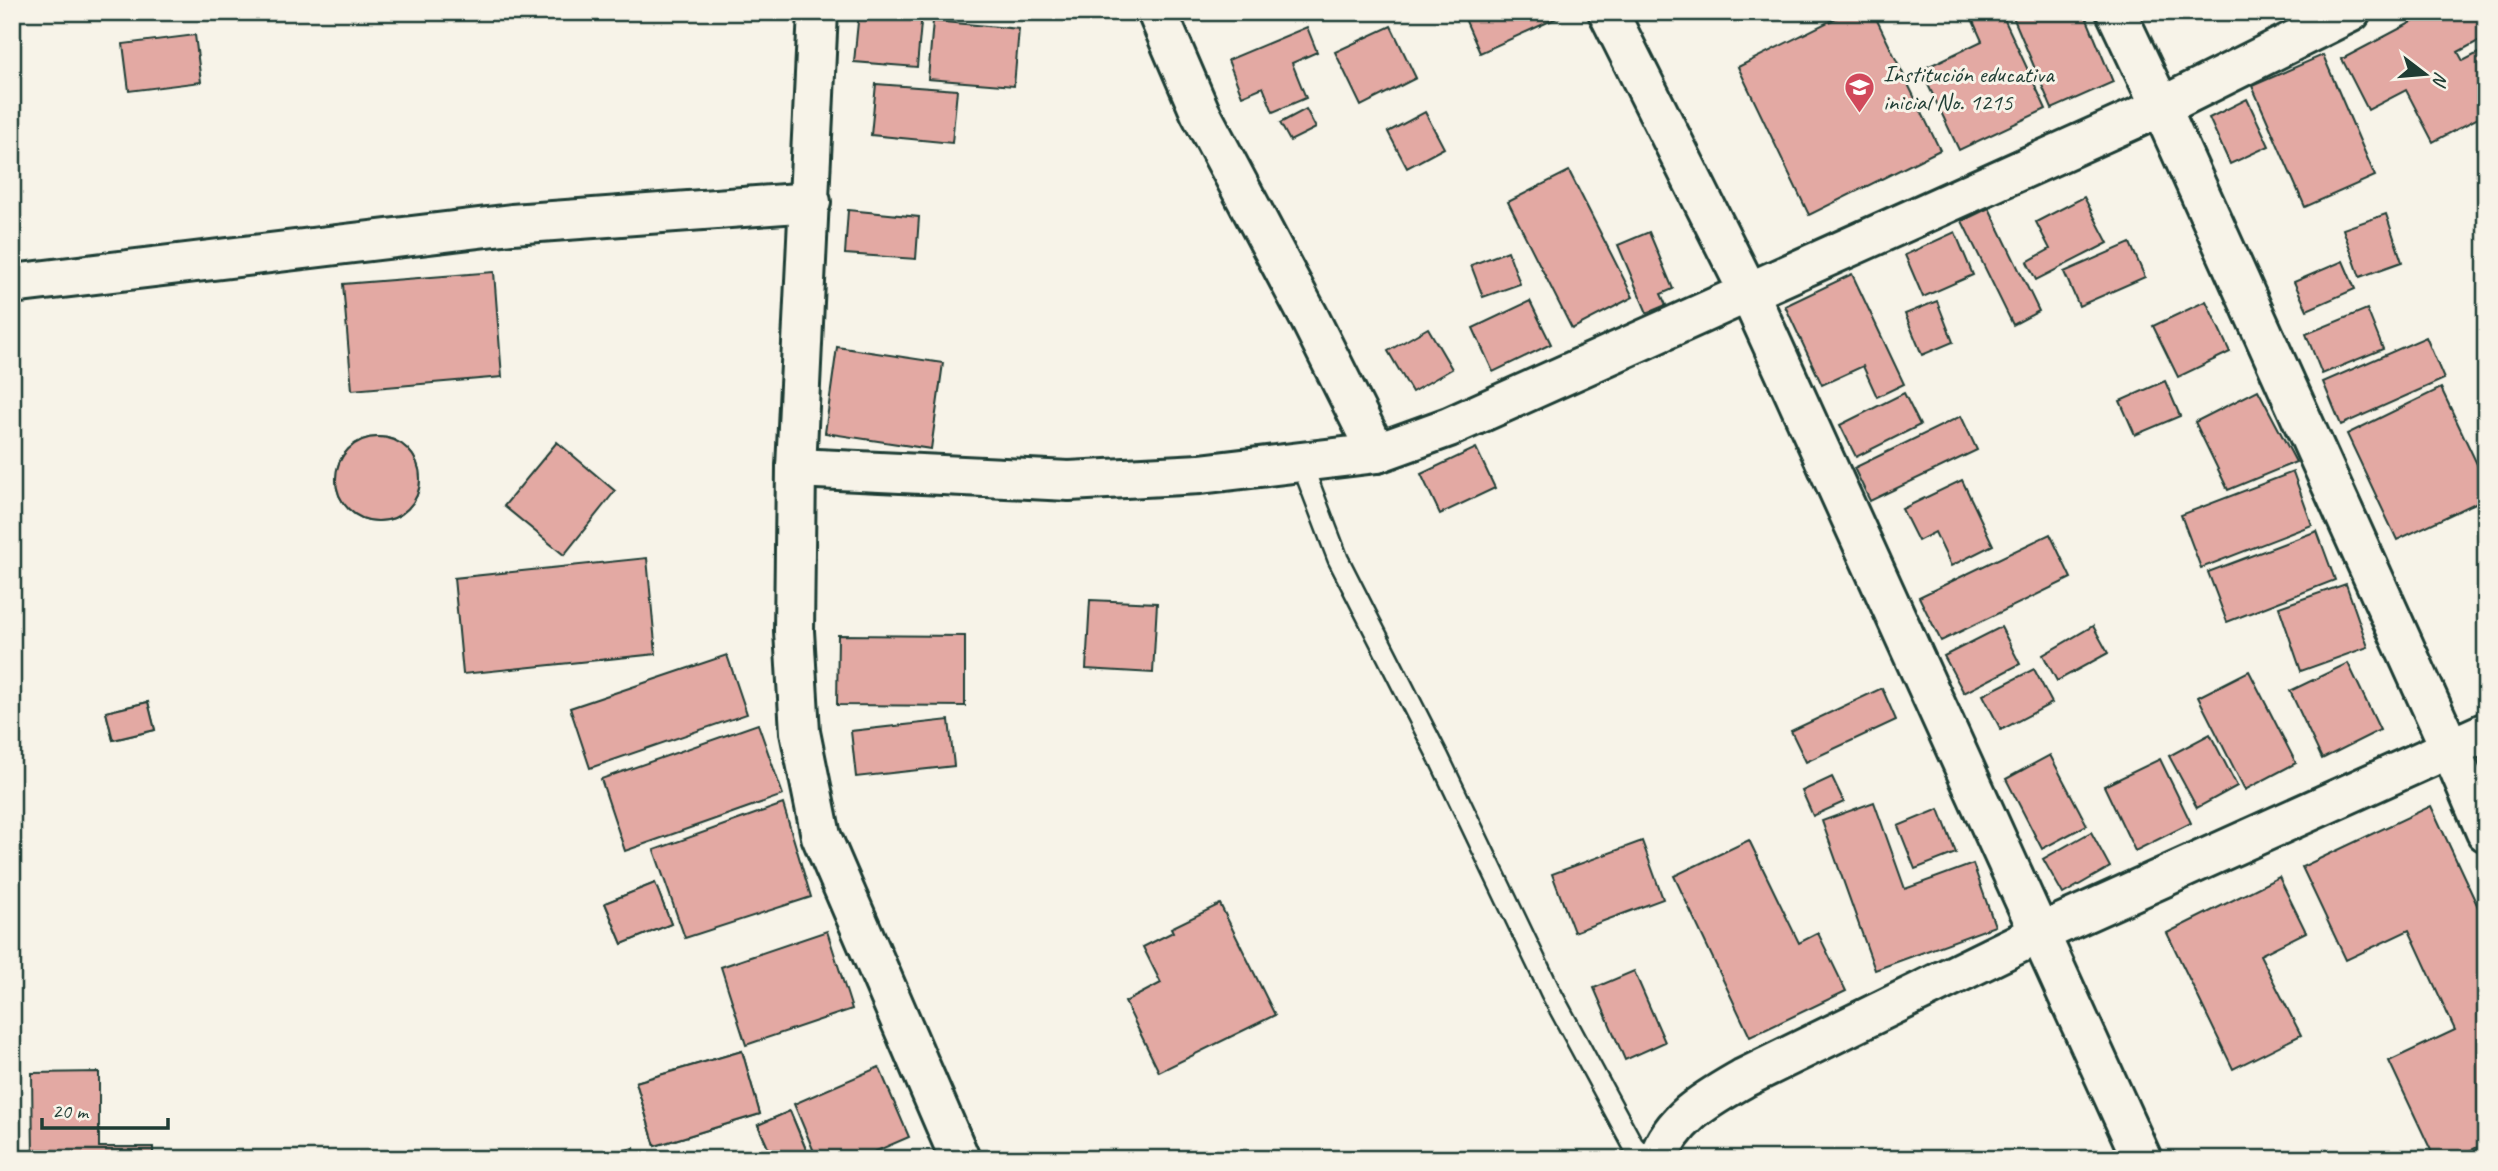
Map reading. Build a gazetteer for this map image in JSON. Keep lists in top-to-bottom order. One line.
{"places":{"school or university":["Institución educativa inicial No. 1215"]},"scale_bar":"20 m","north":"right"}
